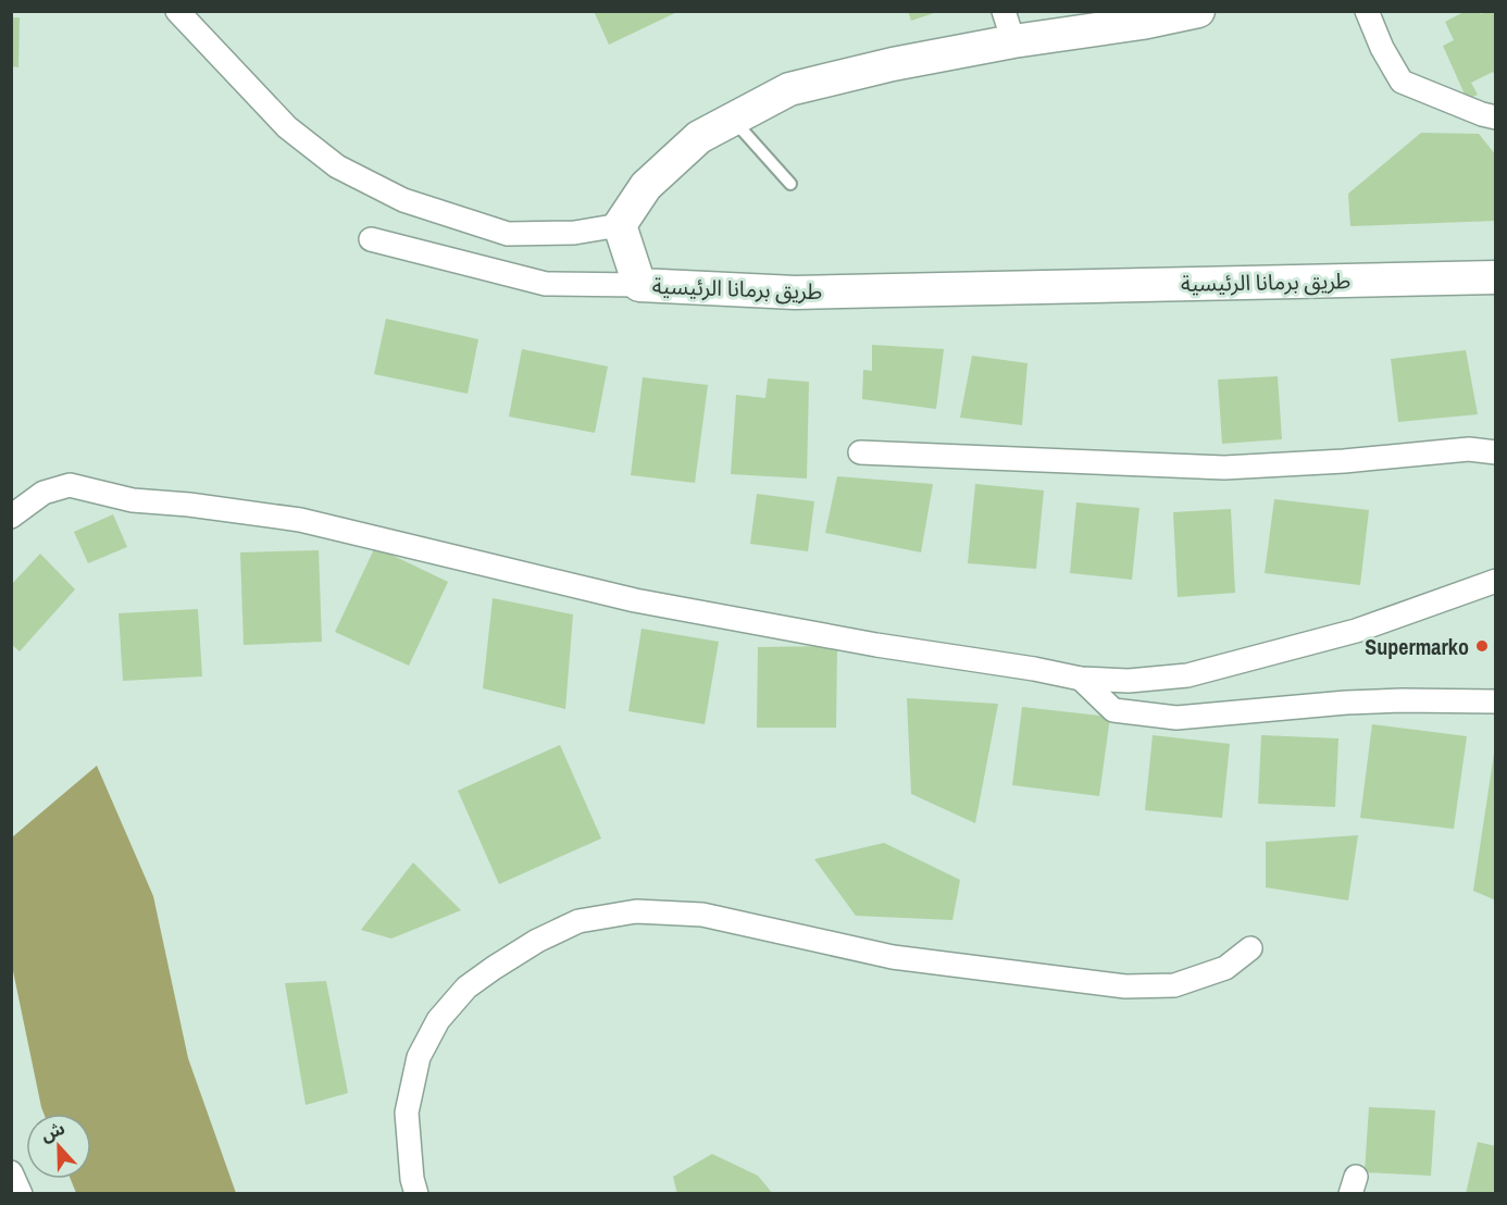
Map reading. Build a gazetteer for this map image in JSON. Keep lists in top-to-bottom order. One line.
{"streets":{"street":["طريق برمانا الرئيسية"]},"places":["Supermarko"],"north":"top"}
